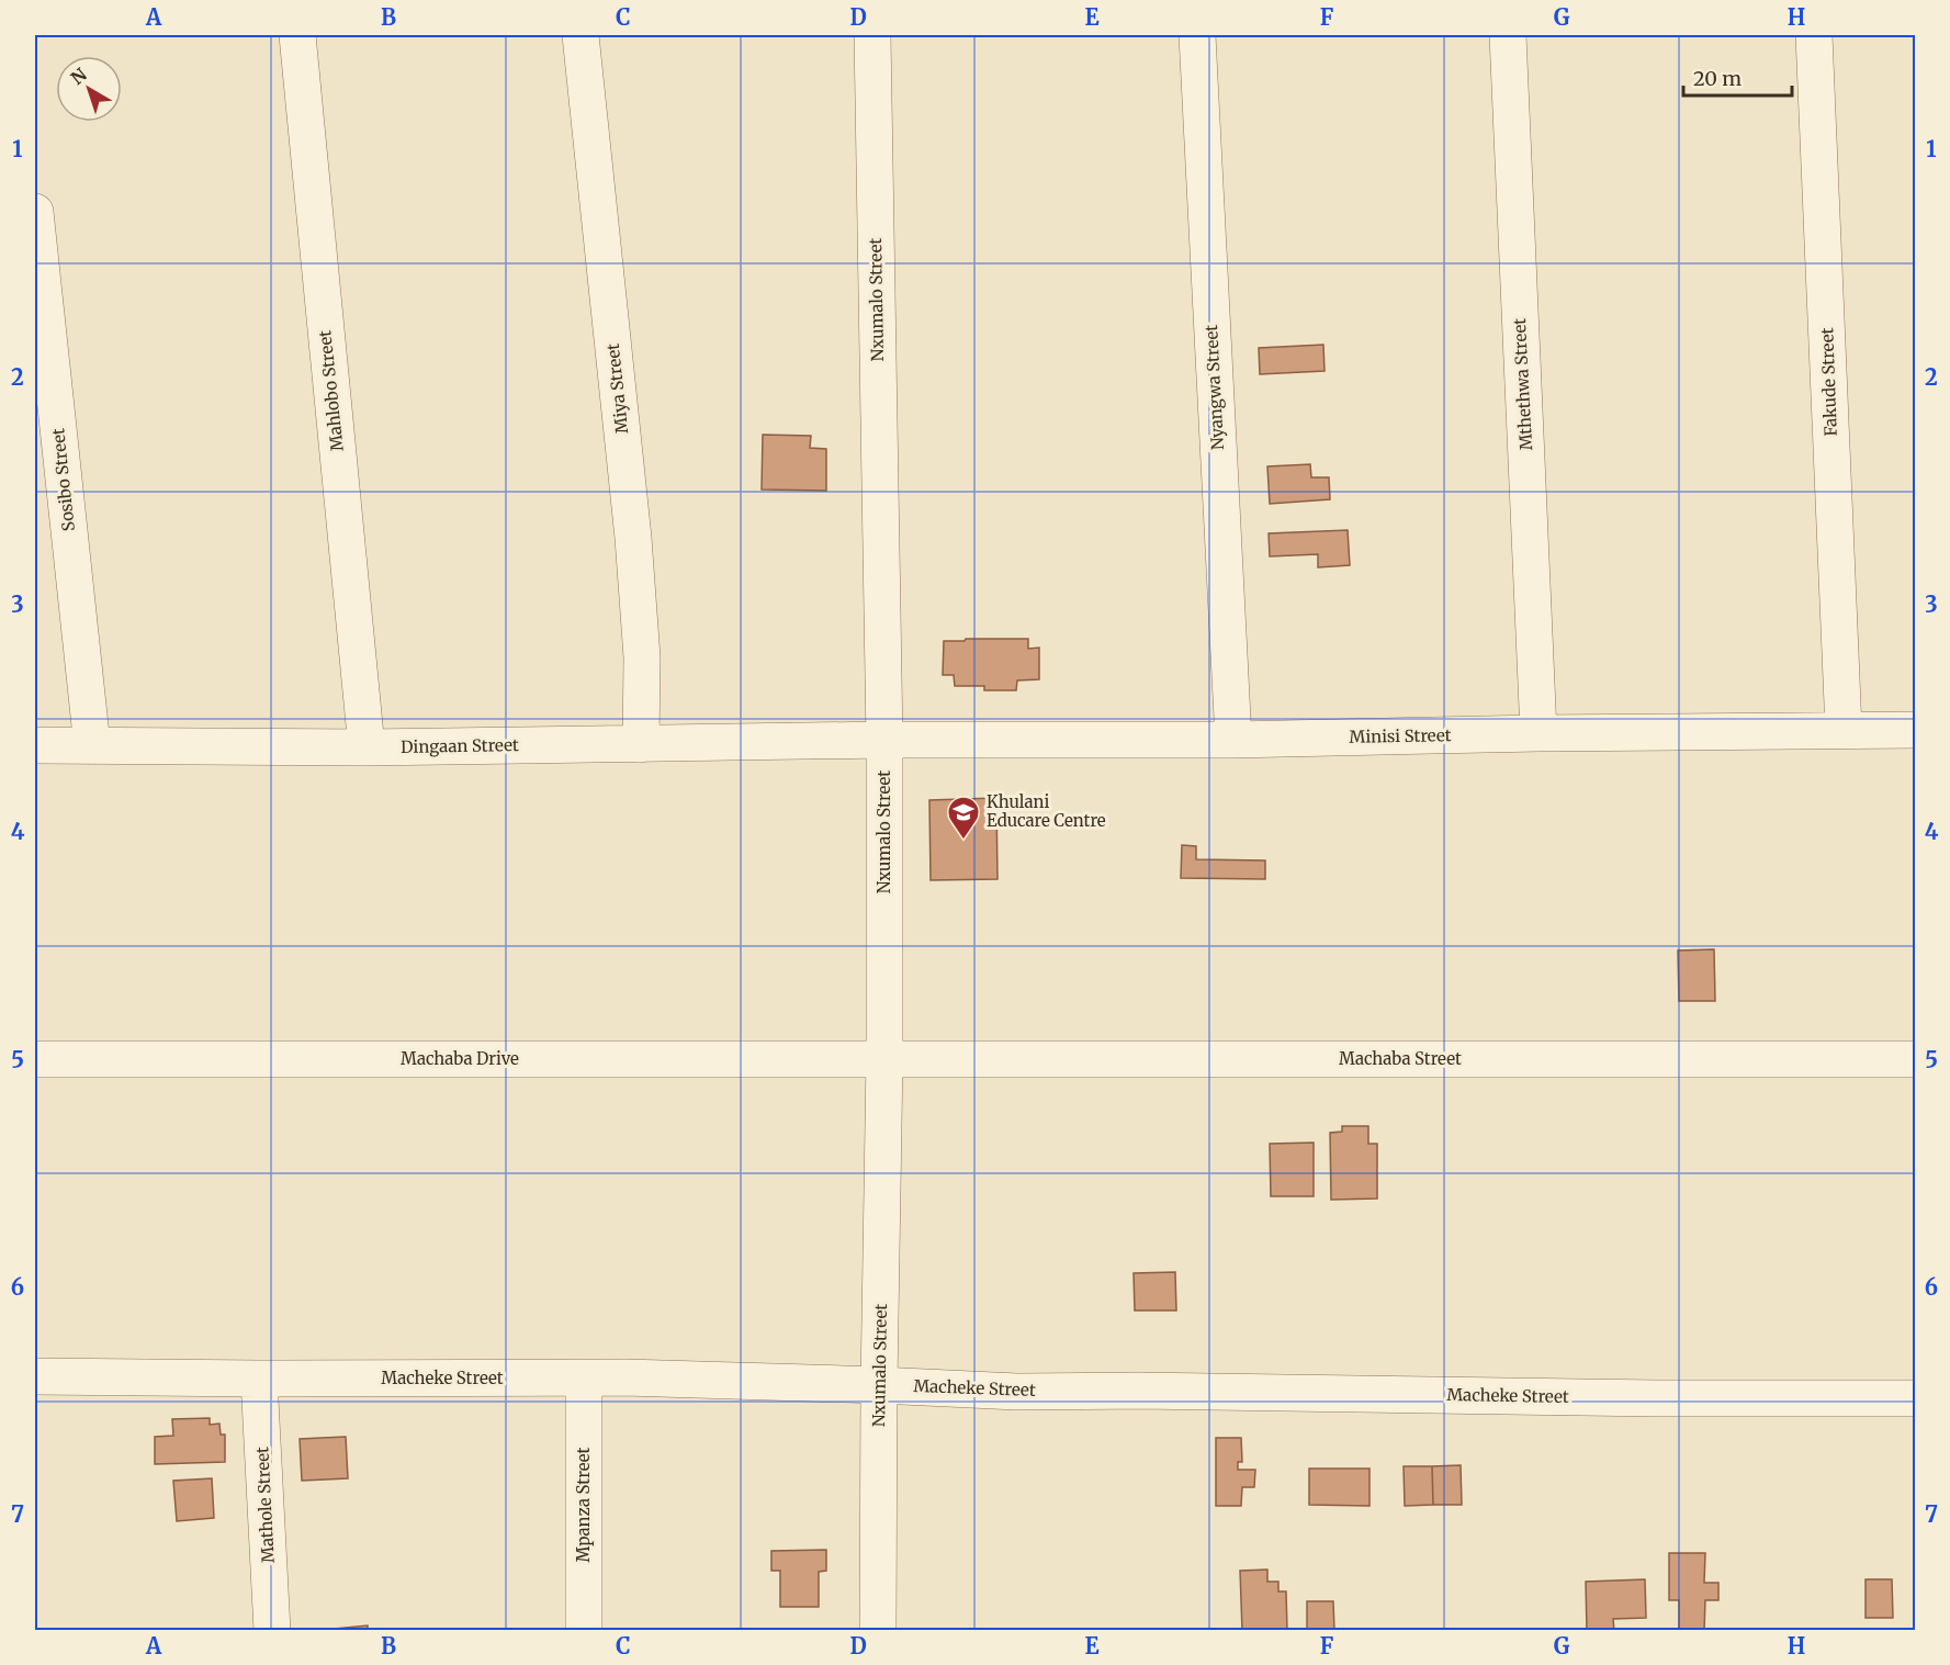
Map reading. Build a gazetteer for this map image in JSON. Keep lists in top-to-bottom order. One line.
{"streets":{"street":["Nxumalo Street","Fakude Street","Mthethwa Street","Nyangwa Street","Miya Street","Mahlobo Street","Sosibo Street","Minisi Street","Dingaan Street","Machaba Drive","Machaba Street","Macheke Street","Mathole Street","Mpanza Street"]},"crossings":[["Nxumalo Street","Minisi Street"],["Nxumalo Street","Dingaan Street"],["Nxumalo Street","Machaba Drive"],["Nxumalo Street","Machaba Street"],["Nxumalo Street","Macheke Street"],["Fakude Street","Minisi Street"],["Mthethwa Street","Minisi Street"],["Nyangwa Street","Minisi Street"],["Miya Street","Dingaan Street"],["Mahlobo Street","Dingaan Street"],["Sosibo Street","Dingaan Street"],["Minisi Street","Dingaan Street"],["Machaba Drive","Machaba Street"],["Macheke Street","Mathole Street"],["Macheke Street","Mpanza Street"]],"places":{"school or university":["Khulani Educare Centre"]},"scale_bar":"20 m","north":"top left","grid":{"columns":["A","B","C","D","E","F","G","H"],"rows":["1","2","3","4","5","6","7"]}}
